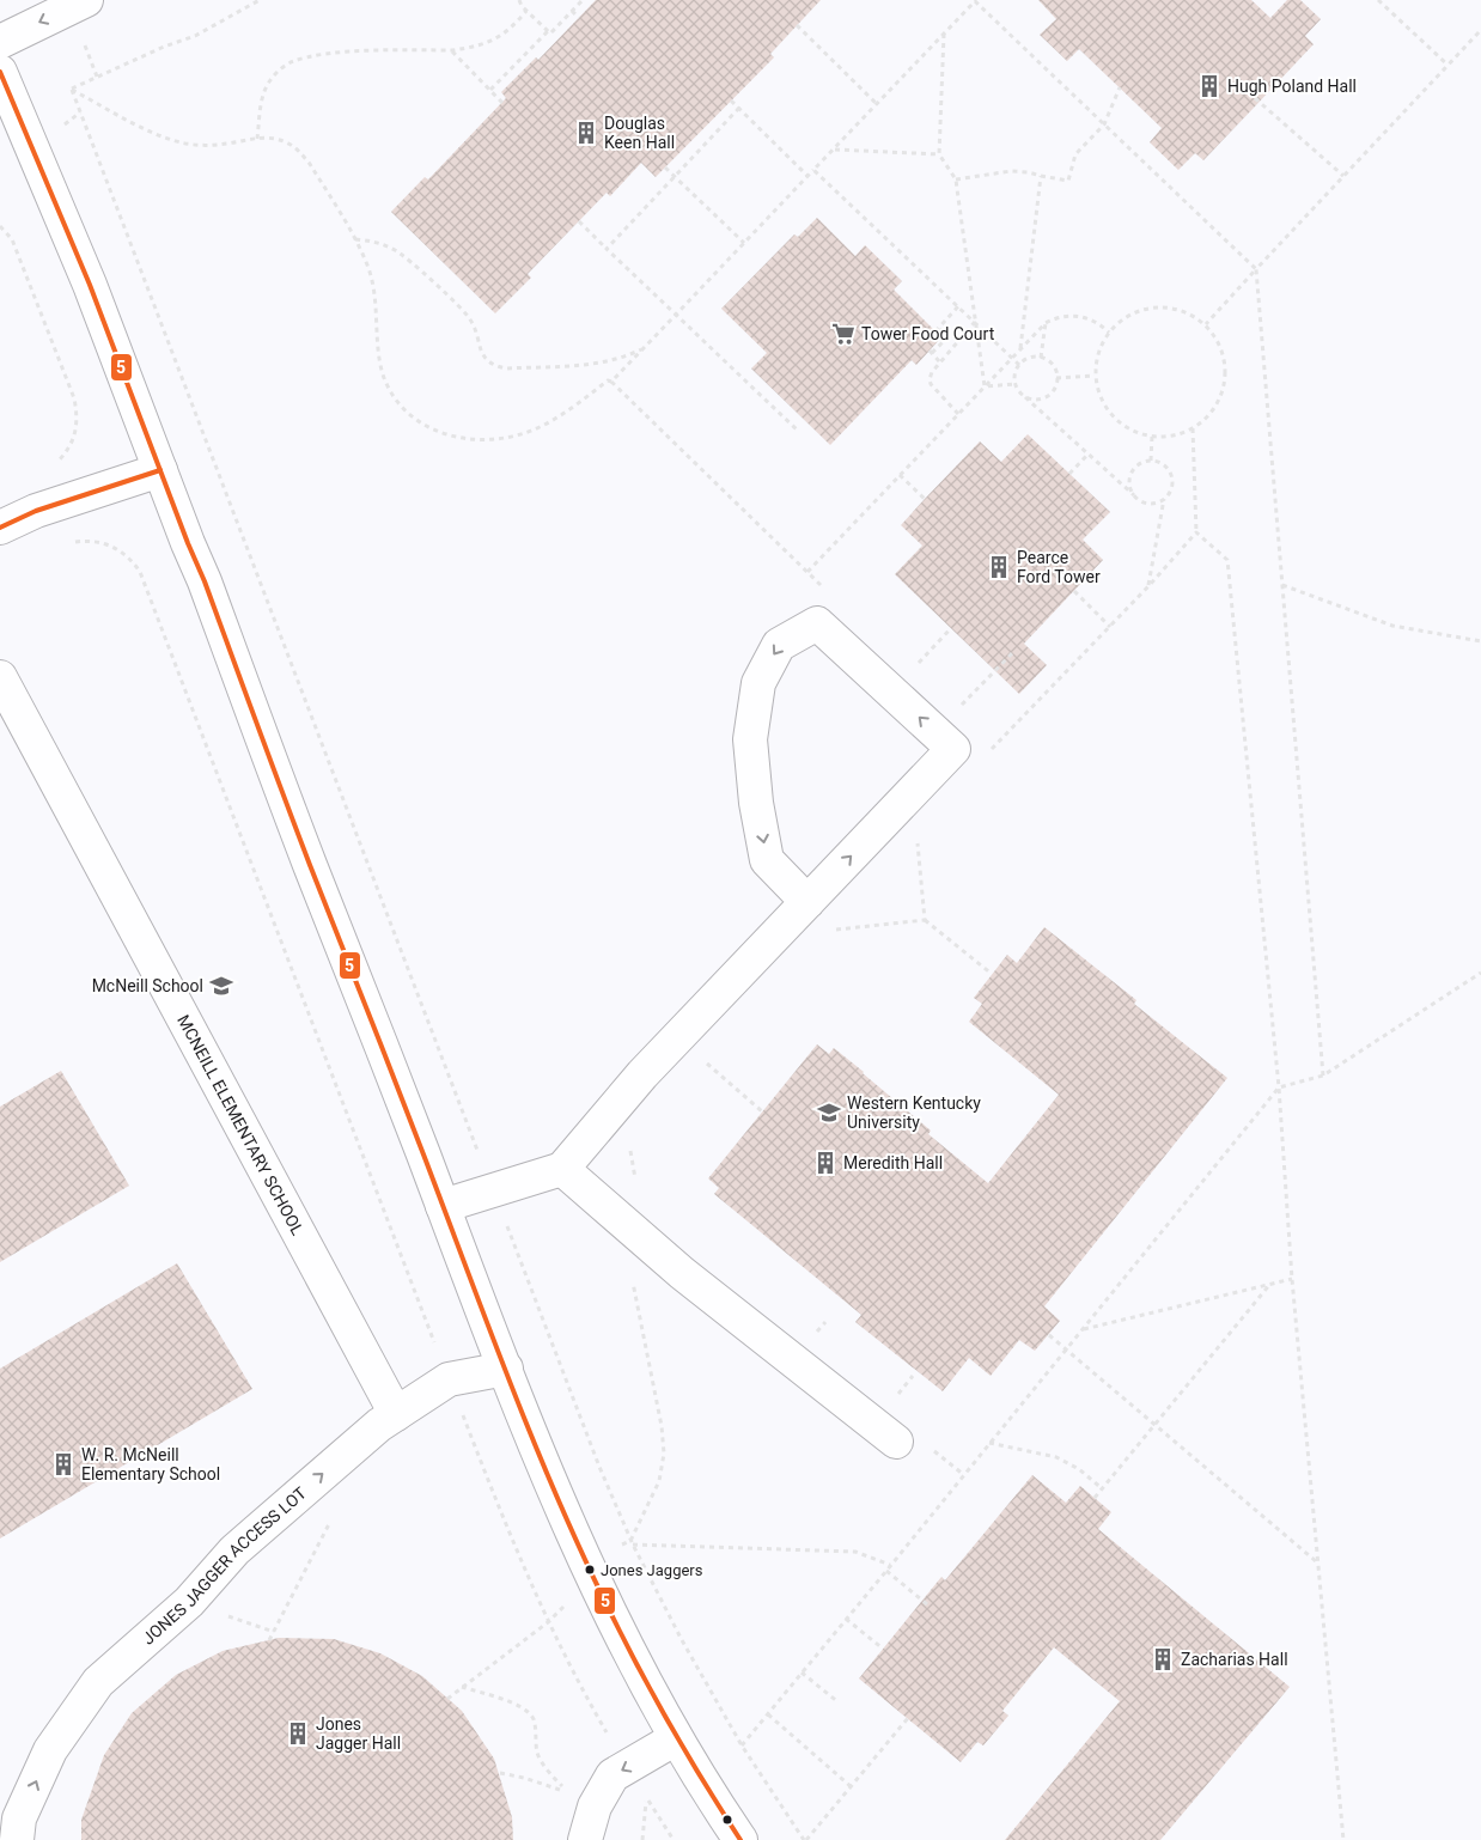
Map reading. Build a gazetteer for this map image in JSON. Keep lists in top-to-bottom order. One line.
{"streets":{"main road":["MCNEILL ELEMENTARY SCHOOL","JONES JAGGER ACCESS LOT"]},"crossings":[["MCNEILL ELEMENTARY SCHOOL","JONES JAGGER ACCESS LOT"]],"one_way":["JONES JAGGER ACCESS LOT"],"places":{"building":["Hugh Poland Hall","Douglas Keen Hall","Pearce Ford Tower","Meredith Hall","W. R. McNeill Elementary School","Zacharias Hall","Jones Jagger Hall"],"supermarket":["Tower Food Court"],"school or university":["McNeill School","Western Kentucky University"],"other":["Jones Jaggers"]},"lines":["transit line 5"]}
